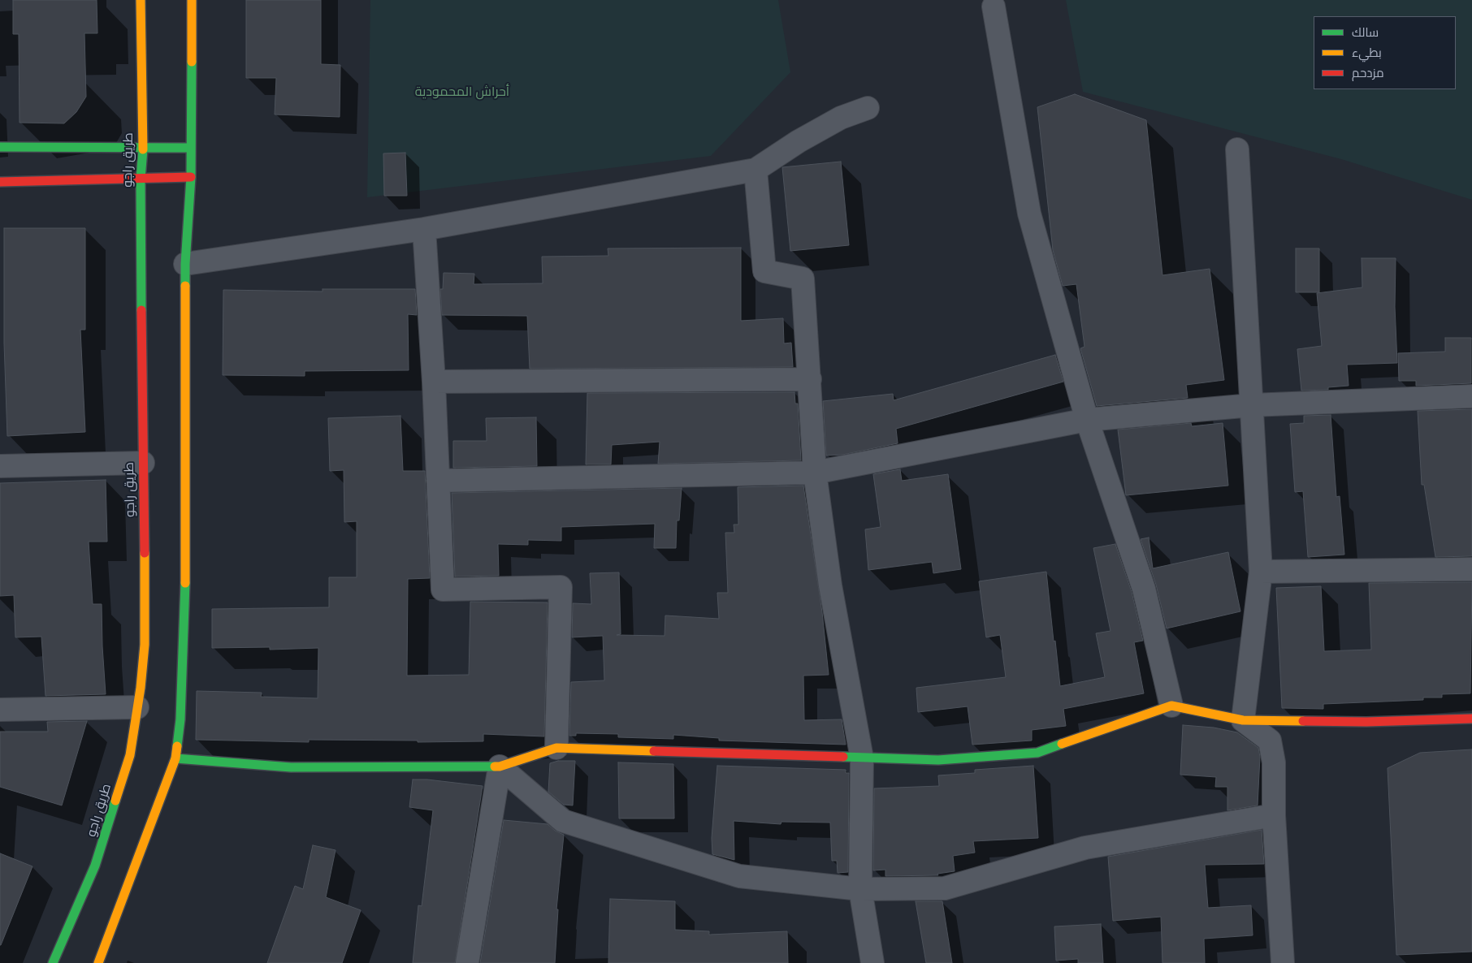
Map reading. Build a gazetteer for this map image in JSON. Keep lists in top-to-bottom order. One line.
{"streets":{"main road":["طريق راجو"]},"parks":["أحراش المحمودية"],"legend":["سالك","بطيء","مزدحم"]}
